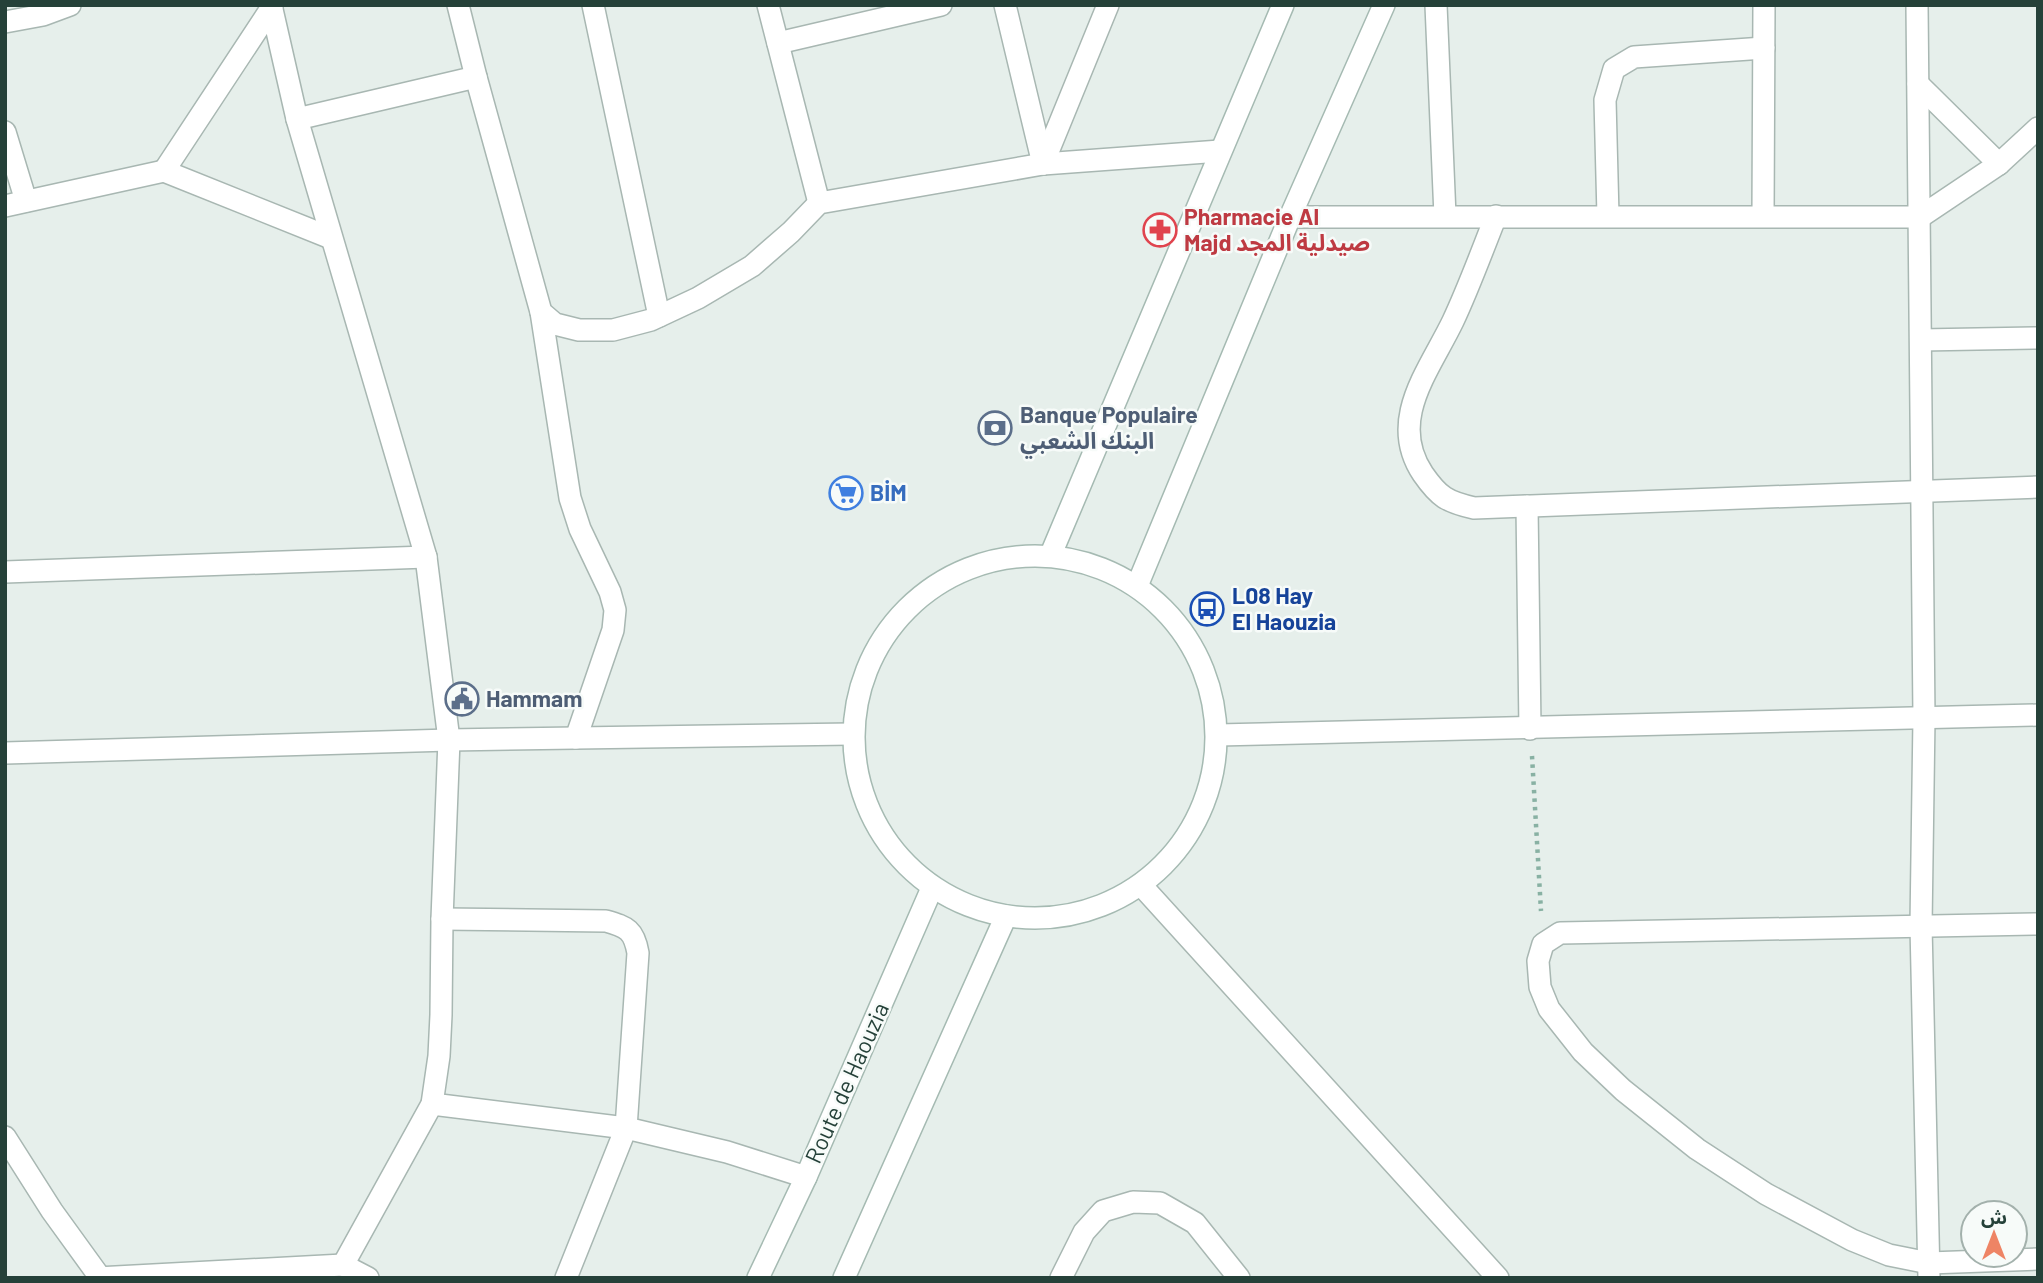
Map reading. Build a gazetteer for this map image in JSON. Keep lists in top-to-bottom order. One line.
{"streets":{"street":["Route de Haouzia"]},"places":{"pharmacy":["Pharmacie Al Majd صيدلية المجد"],"bank":["Banque Populaire البنك الشعبي"],"supermarket":["BİM"],"bus stop":["L08 Hay El Haouzia"],"public building":["Hammam"]},"north":"top"}
